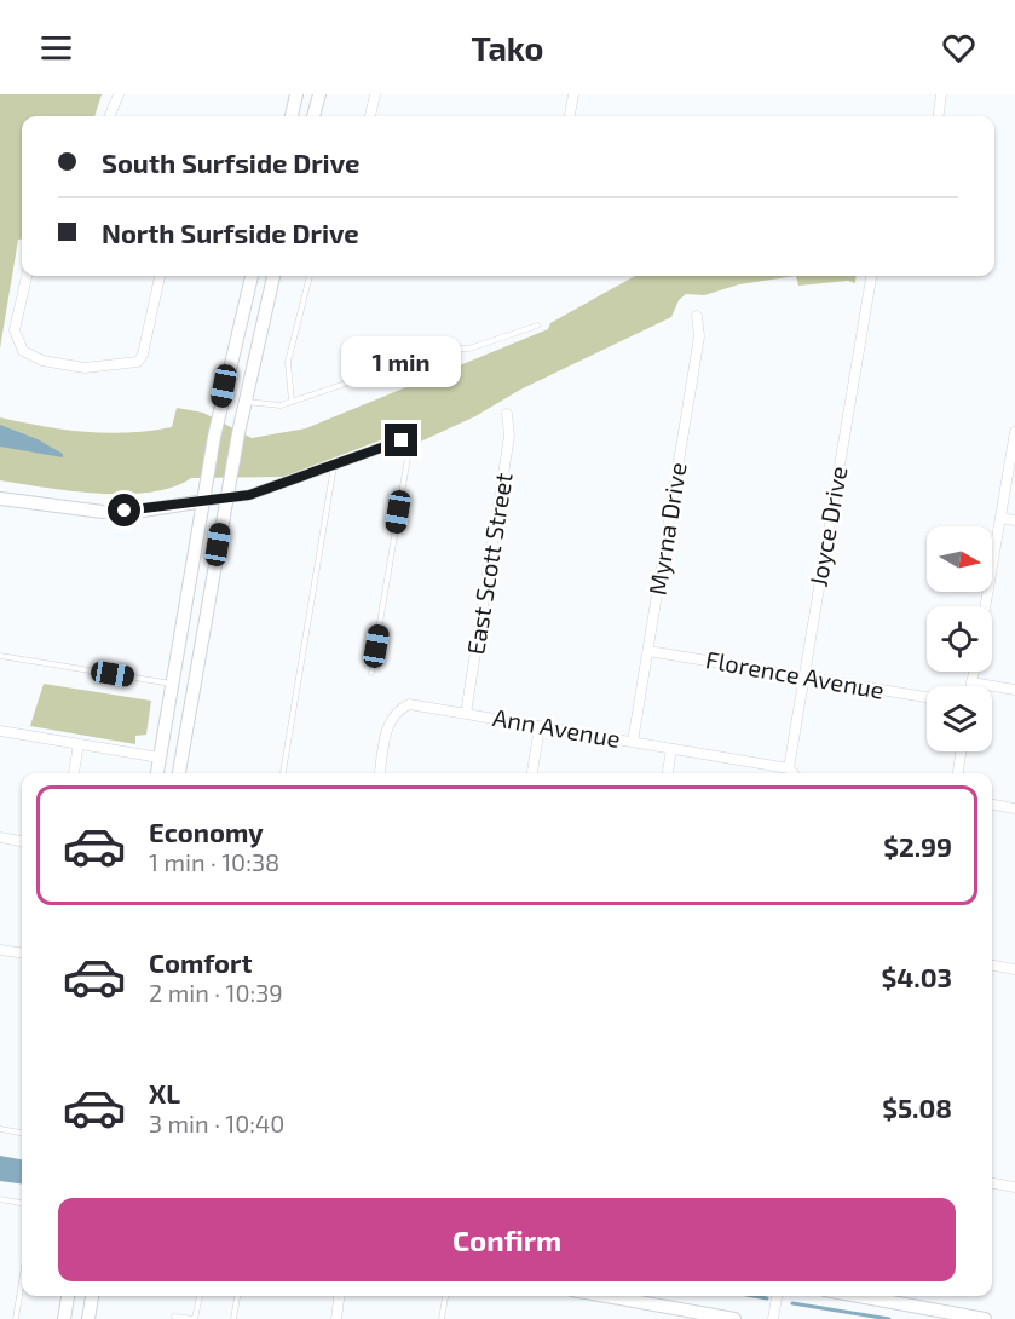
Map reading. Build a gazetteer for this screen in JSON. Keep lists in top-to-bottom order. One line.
{"streets":{"street":["Joyce Drive","Myrna Drive","East Scott Street","Florence Avenue","Ann Avenue"]},"crossings":[["Joyce Drive","Florence Avenue"],["Joyce Drive","Ann Avenue"],["Myrna Drive","Florence Avenue"],["Myrna Drive","Ann Avenue"],["East Scott Street","Ann Avenue"]],"north":"right","page":{"header":"Tako","banner":["South Surfside Drive","North Surfside Drive"],"bubble":"1 min","list":[{"name":"Economy","note":"1 min · 10:38","value":"$2.99"},{"name":"Comfort","note":"2 min · 10:39","value":"$4.03"},{"name":"XL","note":"3 min · 10:40","value":"$5.08"}],"buttons":"Confirm"}}
